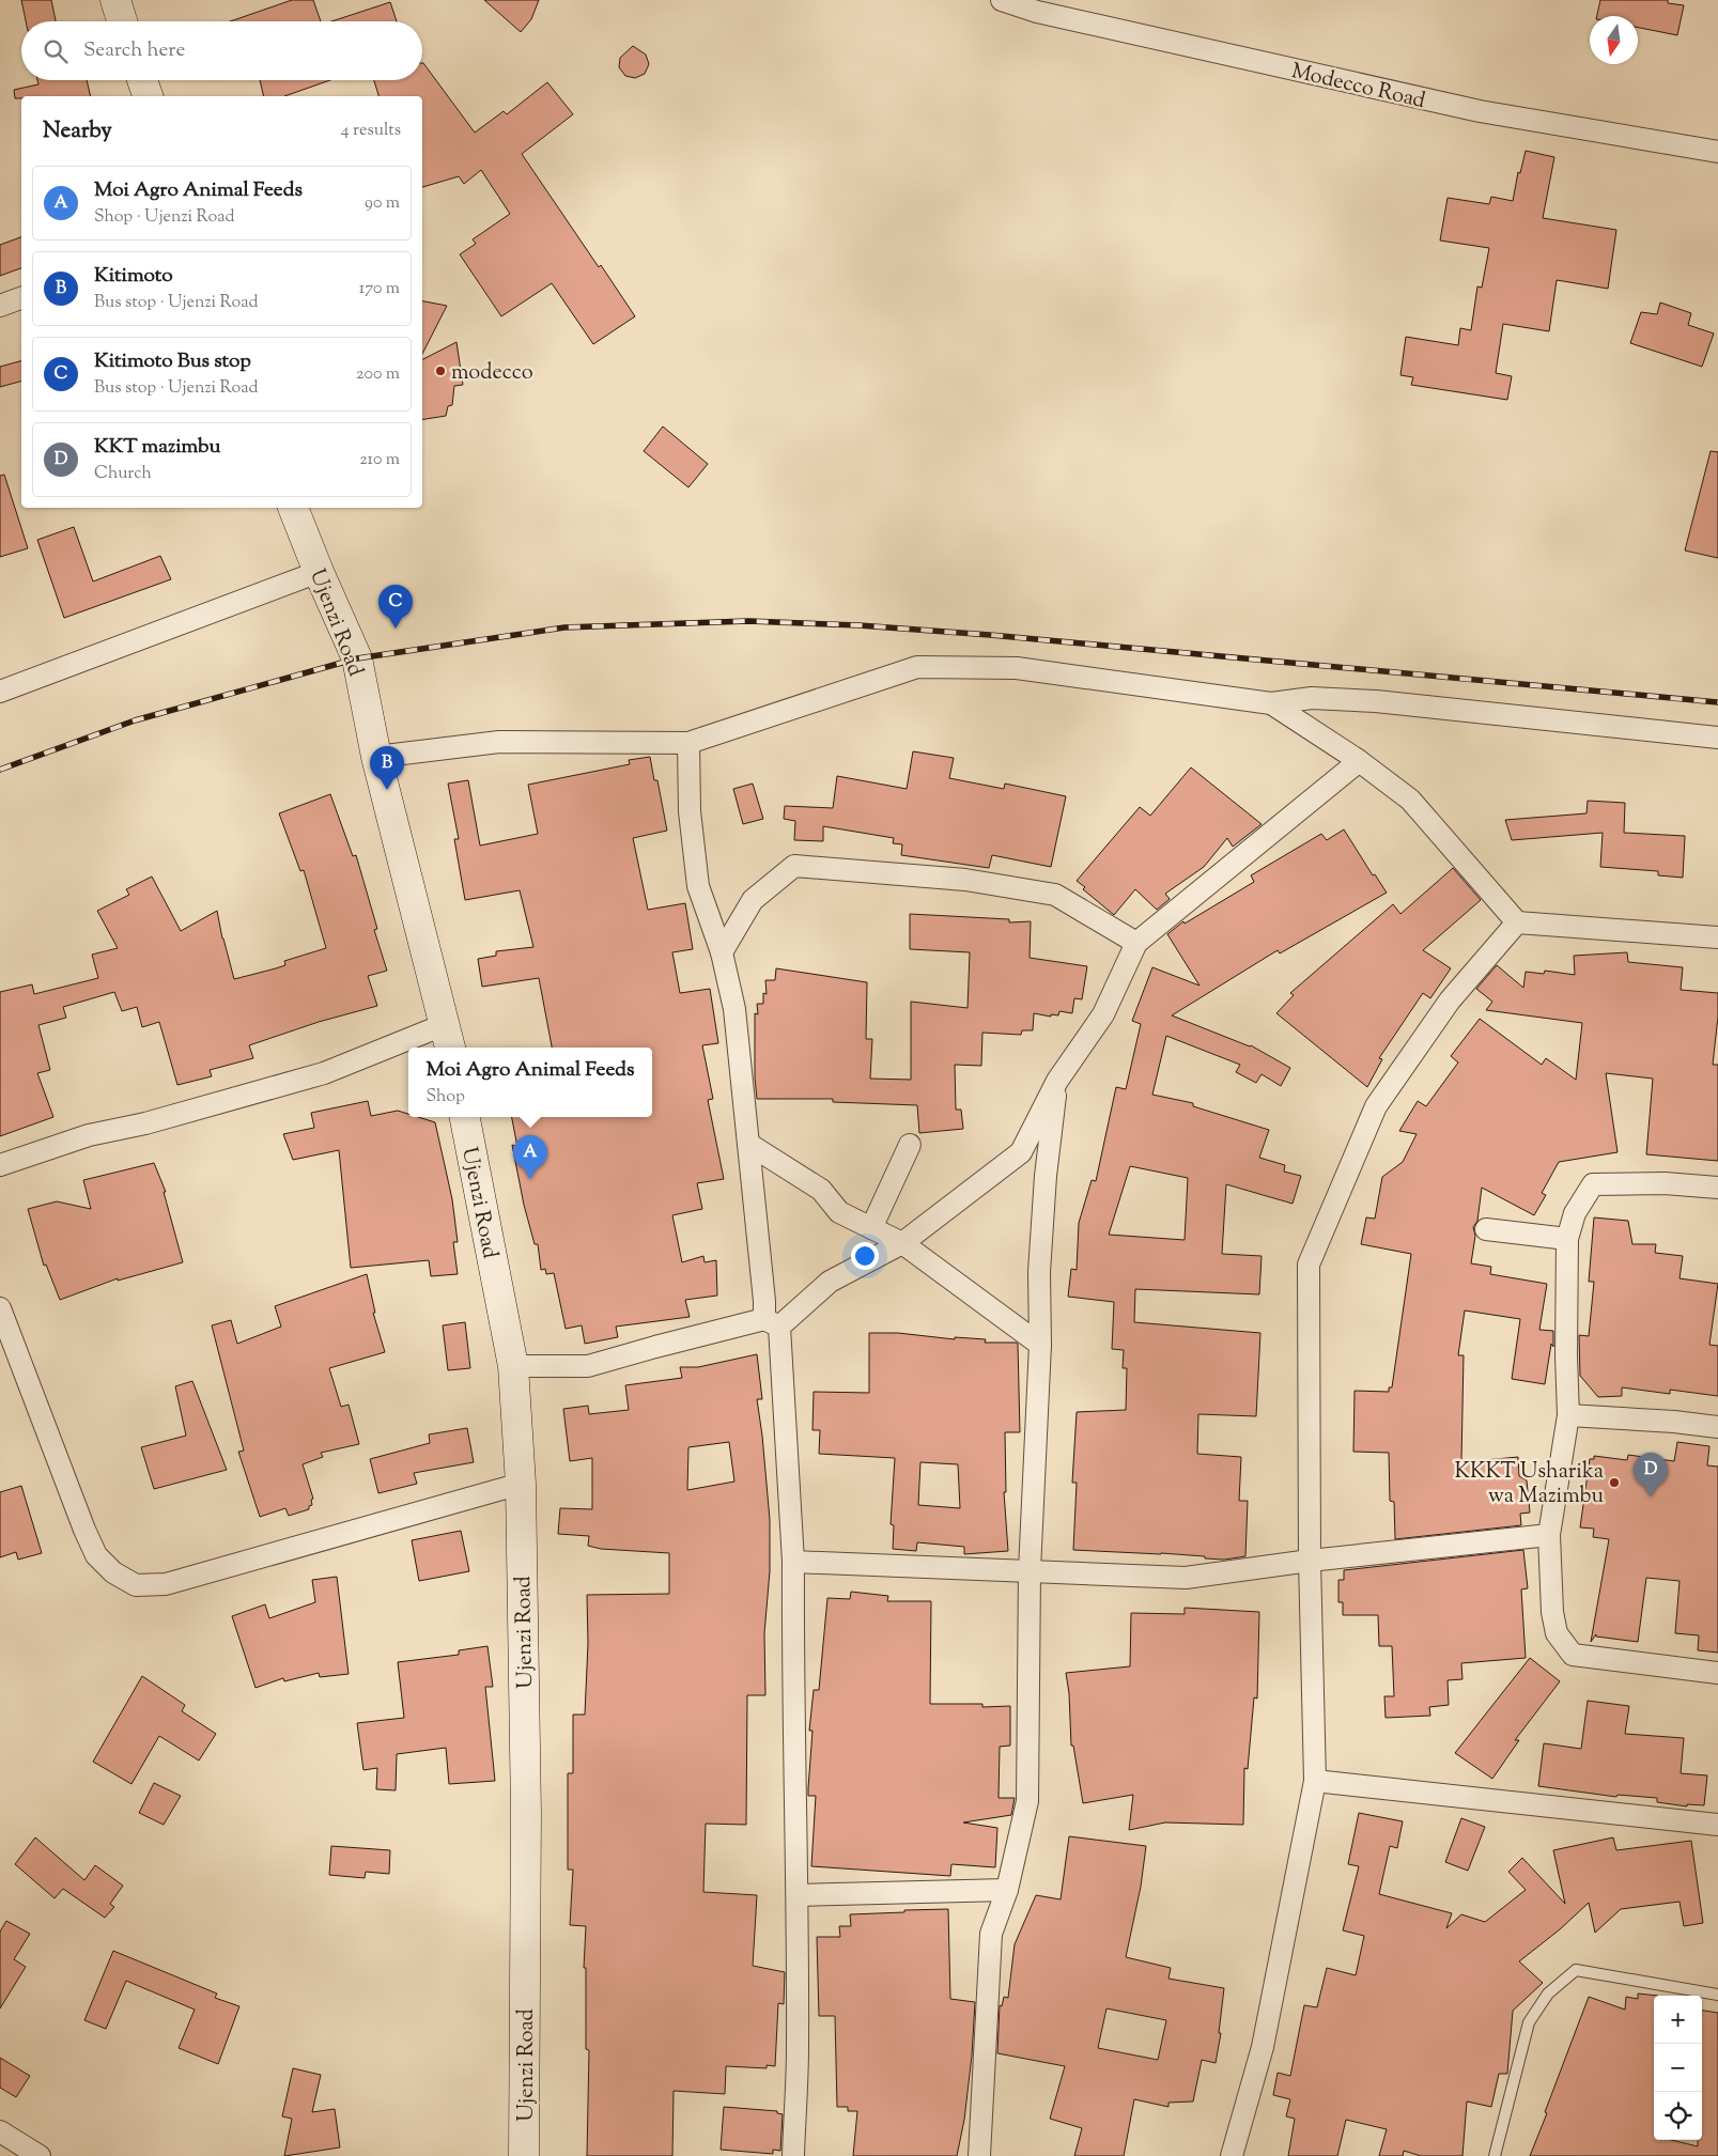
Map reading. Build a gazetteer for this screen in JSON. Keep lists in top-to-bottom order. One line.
{"streets":{"street":["Modecco Road","Ujenzi Road"]},"places":["modecco","KKKT Usharika wa Mazimbu"],"north":"bottom","page":{"search":"Search here","heading":["Nearby","4 results"],"list":[{"mark":"A","name":"Moi Agro Animal Feeds","note":"Shop · Ujenzi Road","value":"90 m"},{"mark":"B","name":"Kitimoto","note":"Bus stop · Ujenzi Road","value":"170 m"},{"mark":"C","name":"Kitimoto Bus stop","note":"Bus stop · Ujenzi Road","value":"200 m"},{"mark":"D","name":"KKT mazimbu","note":"Church","value":"210 m"}],"pins":["C","B","A","D"],"popup":["Moi Agro Animal Feeds","Shop"],"map_buttons":["+","−"]}}
